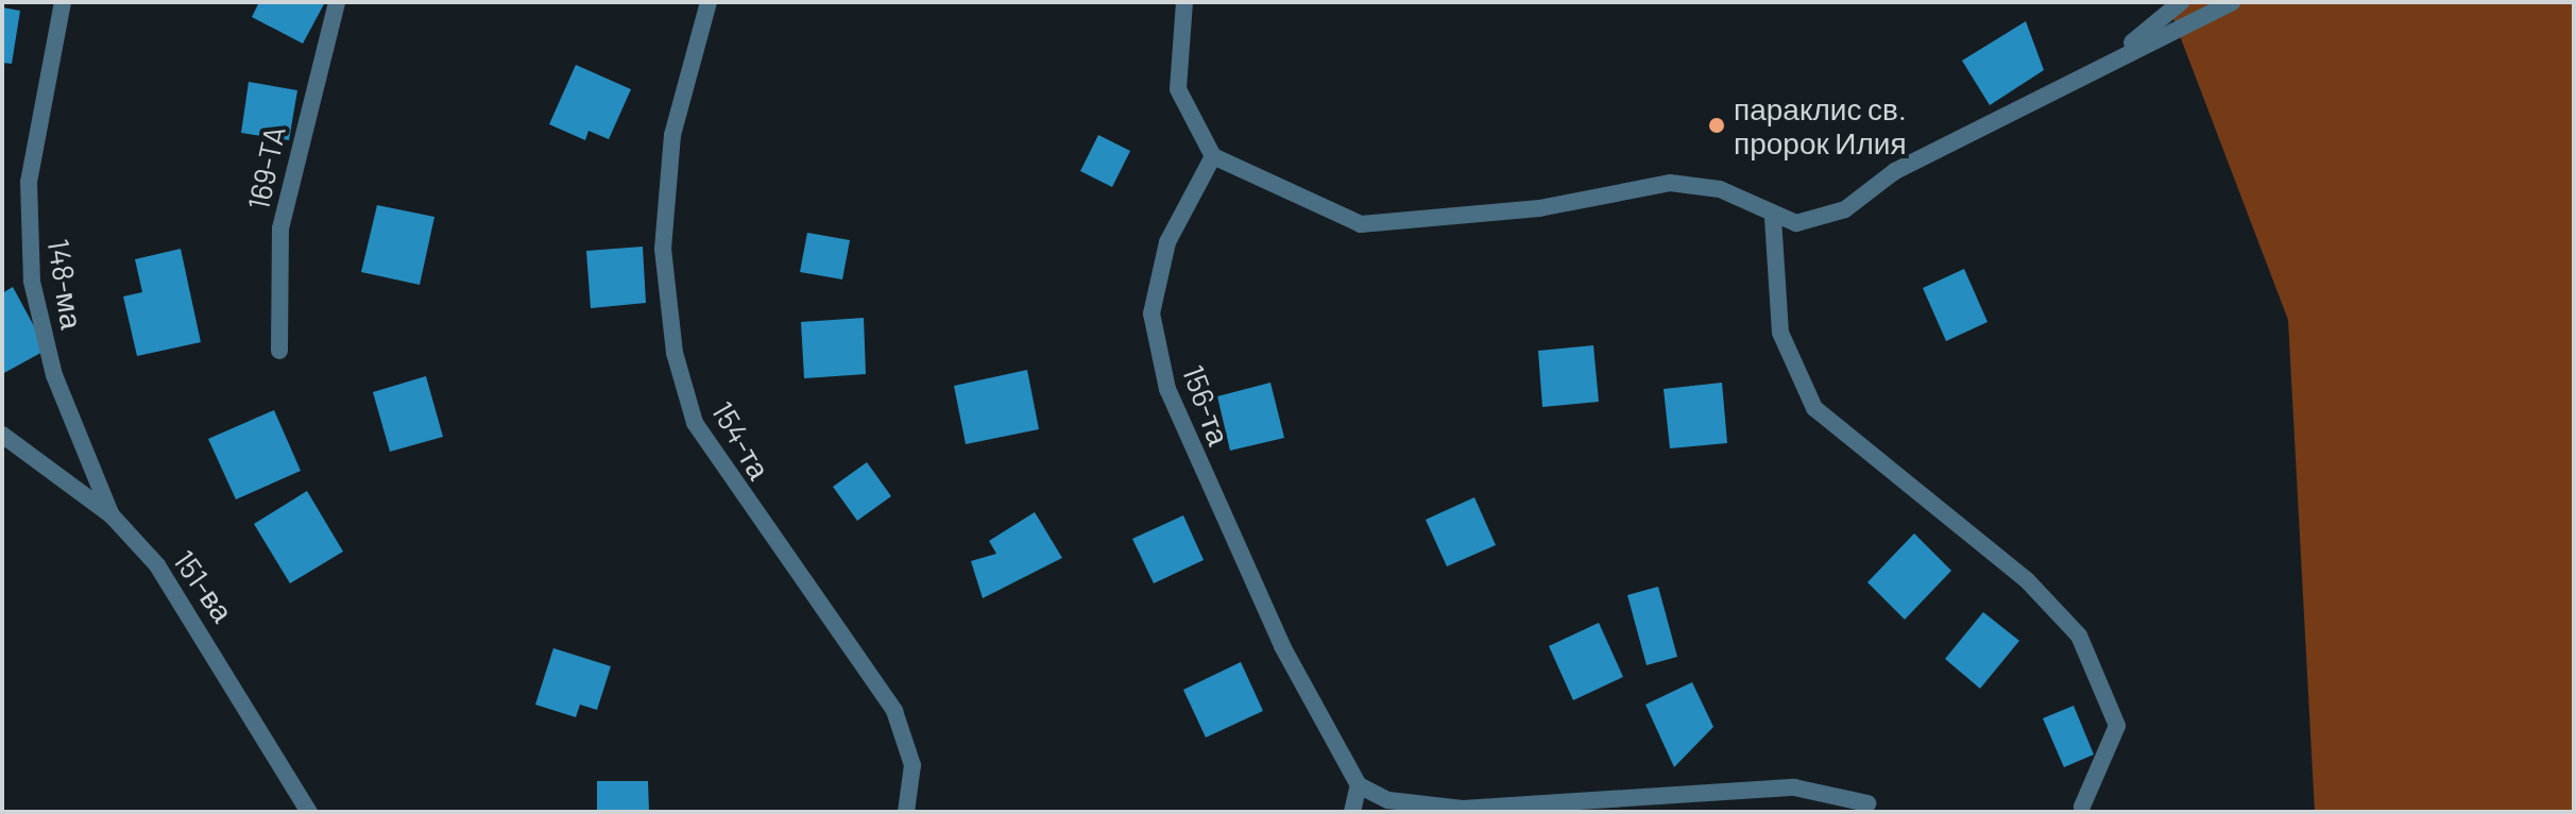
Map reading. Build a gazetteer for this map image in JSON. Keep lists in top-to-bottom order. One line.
{"streets":{"street":["169-TA","148-ма","156-та","154-та","151-ва"]},"crossings":[["148-ма","151-ва"]],"places":["параклис св. пророк Илия"]}
